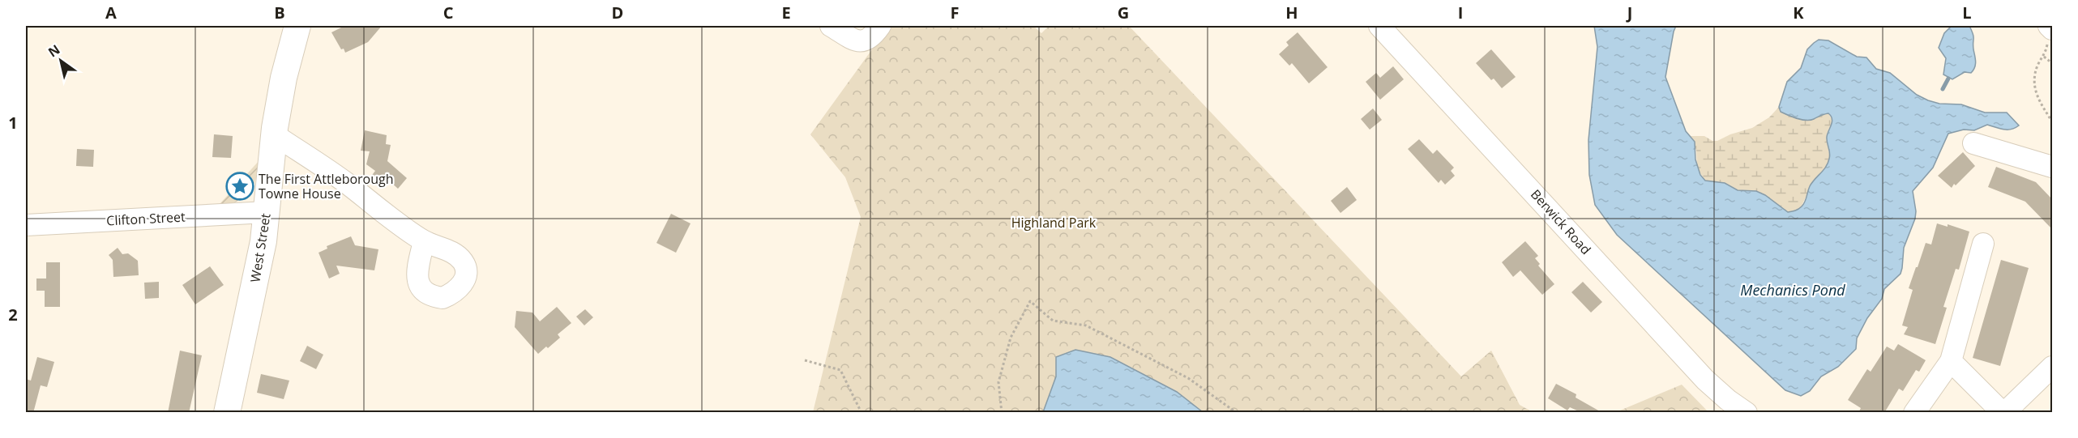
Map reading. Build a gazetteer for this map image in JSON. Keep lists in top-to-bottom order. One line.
{"streets":{"main road":["West Street"],"street":["Clifton Street","Berwick Road"]},"crossings":[["Clifton Street","West Street"]],"water":["Mechanics Pond"],"parks":["Highland Park"],"places":{"place":["The First Attleborough Towne House"]},"north":"top left","grid":{"columns":["A","B","C","D","E","F","G","H","I","J","K","L"],"rows":["1","2"]}}
